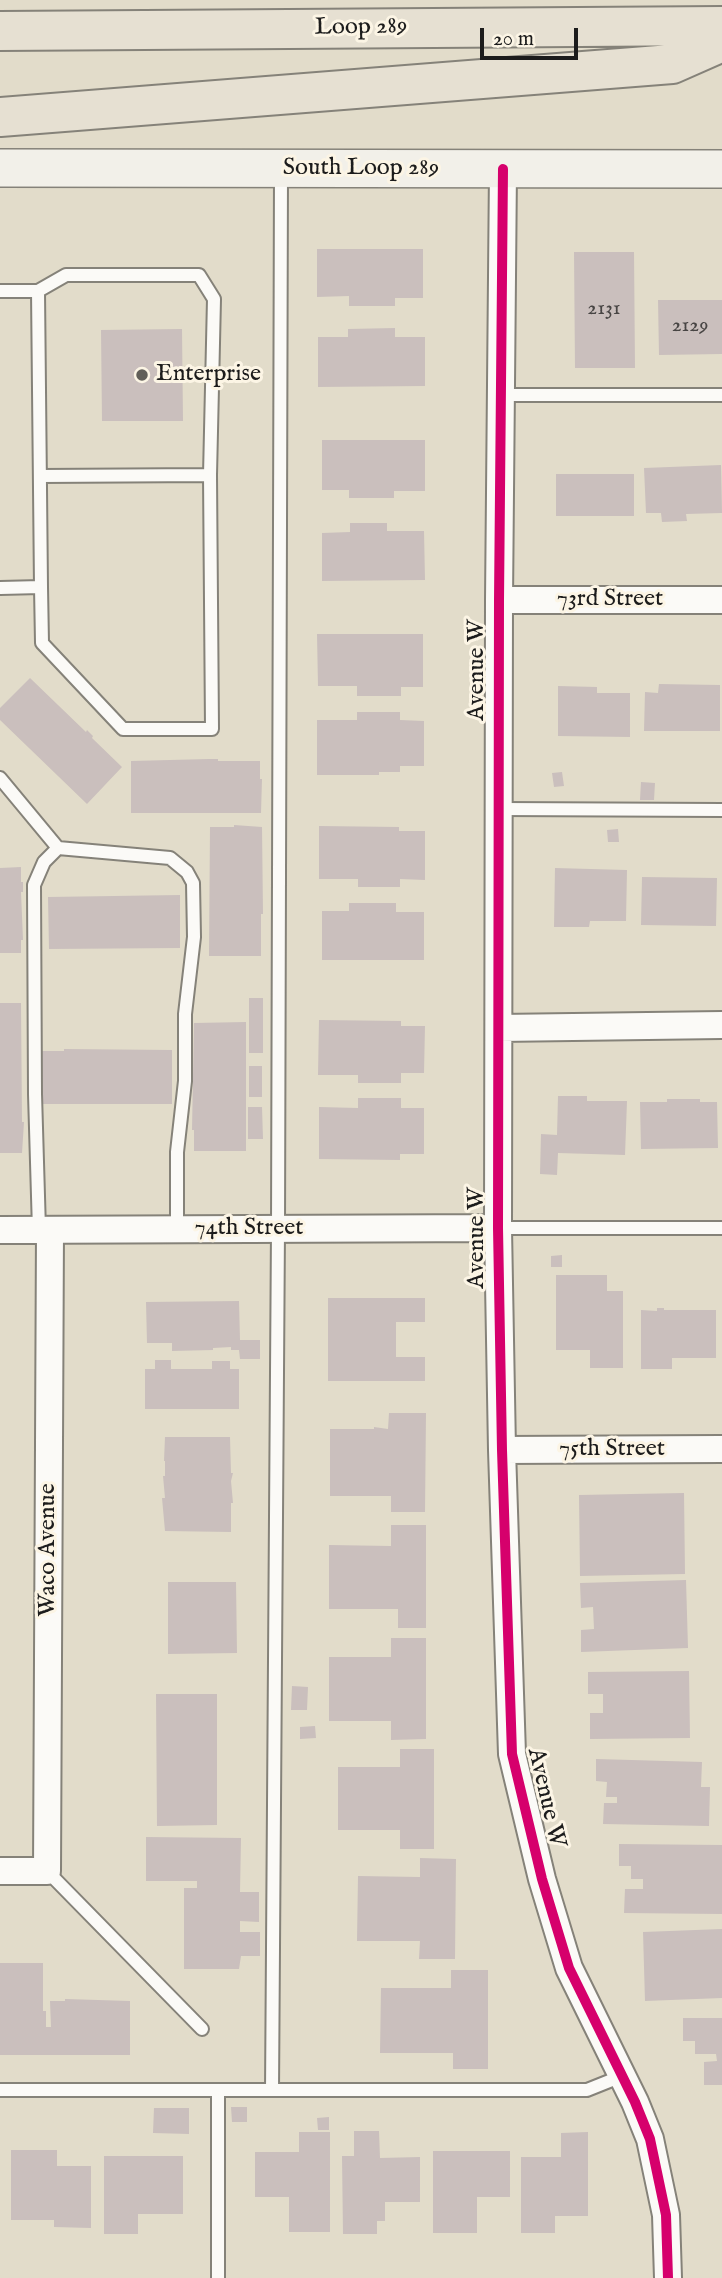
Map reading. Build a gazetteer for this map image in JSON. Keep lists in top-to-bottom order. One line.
{"streets":{"highway":["Loop 289"],"main road":["South Loop 289"],"street":["73rd Street","Avenue W","74th Street","75th Street","Waco Avenue"]},"crossings":[["South Loop 289","Avenue W"],["73rd Street","Avenue W"],["Avenue W","74th Street"],["Avenue W","75th Street"],["74th Street","Waco Avenue"]],"places":["Enterprise"],"house_numbers":["2131","2129"],"scale_bar":"20 m"}
